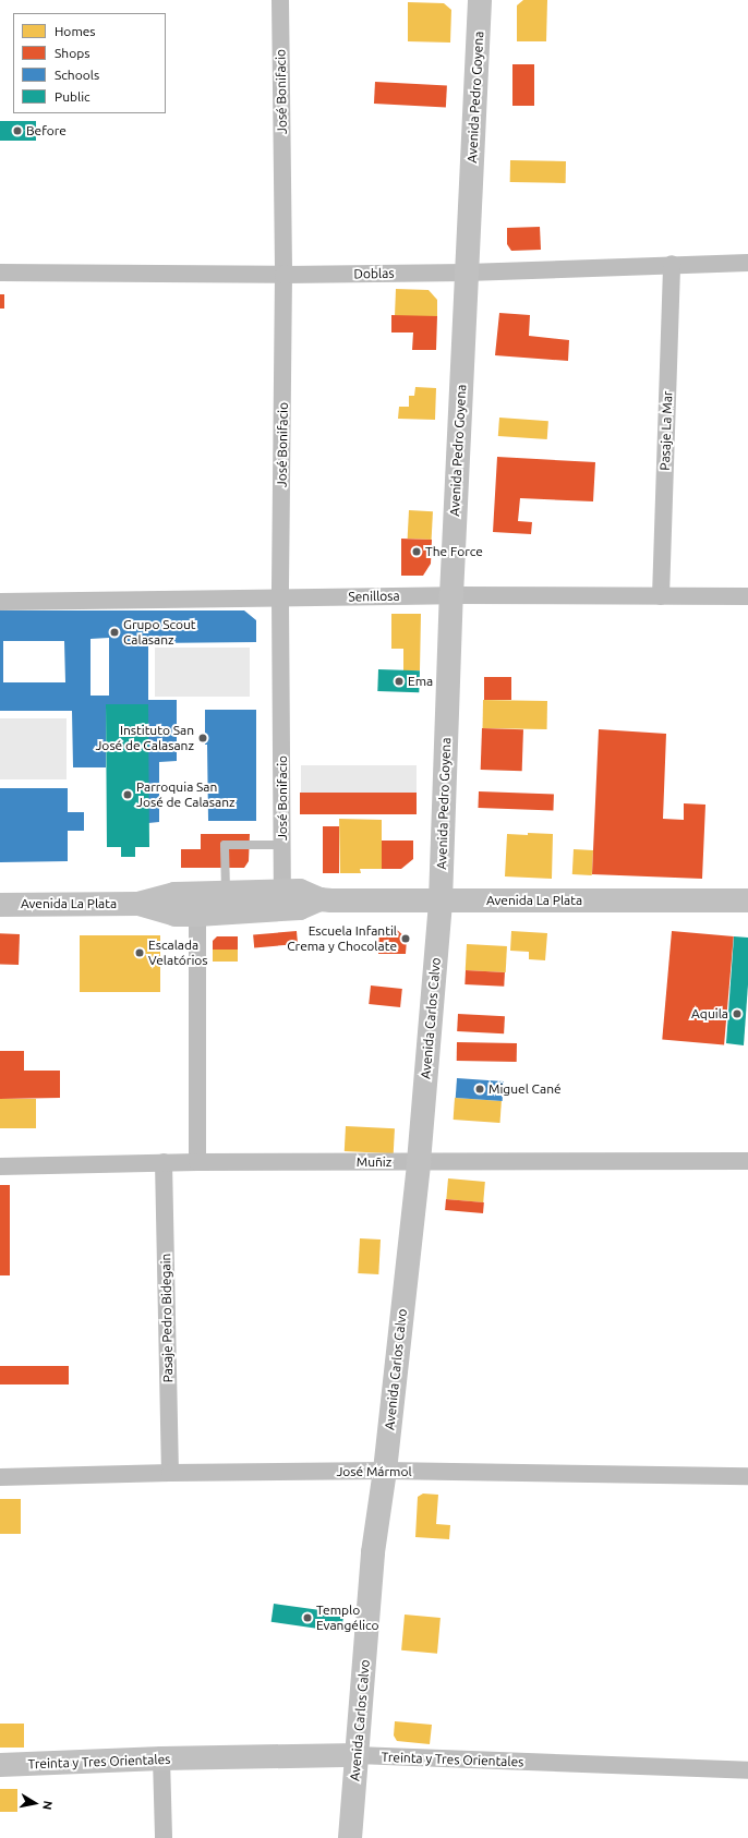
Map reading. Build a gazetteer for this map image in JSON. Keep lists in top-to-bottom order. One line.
{"streets":{"main road":["Avenida Pedro Goyena","Avenida La Plata","Avenida Carlos Calvo","Treinta y Tres Orientales"],"street":["José Bonifacio","Doblas","Pasaje La Mar","Senillosa","Muñiz","Pasaje Pedro Bidegain","José Mármol"]},"crossings":[["José Bonifacio","Doblas"],["José Bonifacio","Senillosa"],["José Bonifacio","Avenida La Plata"],["Avenida Pedro Goyena","Doblas"],["Avenida Pedro Goyena","Senillosa"],["Avenida Pedro Goyena","Avenida La Plata"],["Avenida Pedro Goyena","Avenida Carlos Calvo"],["Doblas","Pasaje La Mar"],["Pasaje La Mar","Senillosa"],["Avenida La Plata","Avenida Carlos Calvo"],["Avenida Carlos Calvo","Muñiz"],["Avenida Carlos Calvo","José Mármol"],["Avenida Carlos Calvo","Treinta y Tres Orientales"],["Muñiz","Pasaje Pedro Bidegain"],["Pasaje Pedro Bidegain","José Mármol"]],"places":["Before","The Force","Grupo Scout Calasanz","Ema","Instituto San José de Calasanz","Parroquia San José de Calasanz","Escuela Infantil Crema y Chocolate","Escalada Velatórios","Aquila","Miguel Cané","Templo Evangélico"],"legend":["Homes","Shops","Schools","Public"],"north":"right"}
